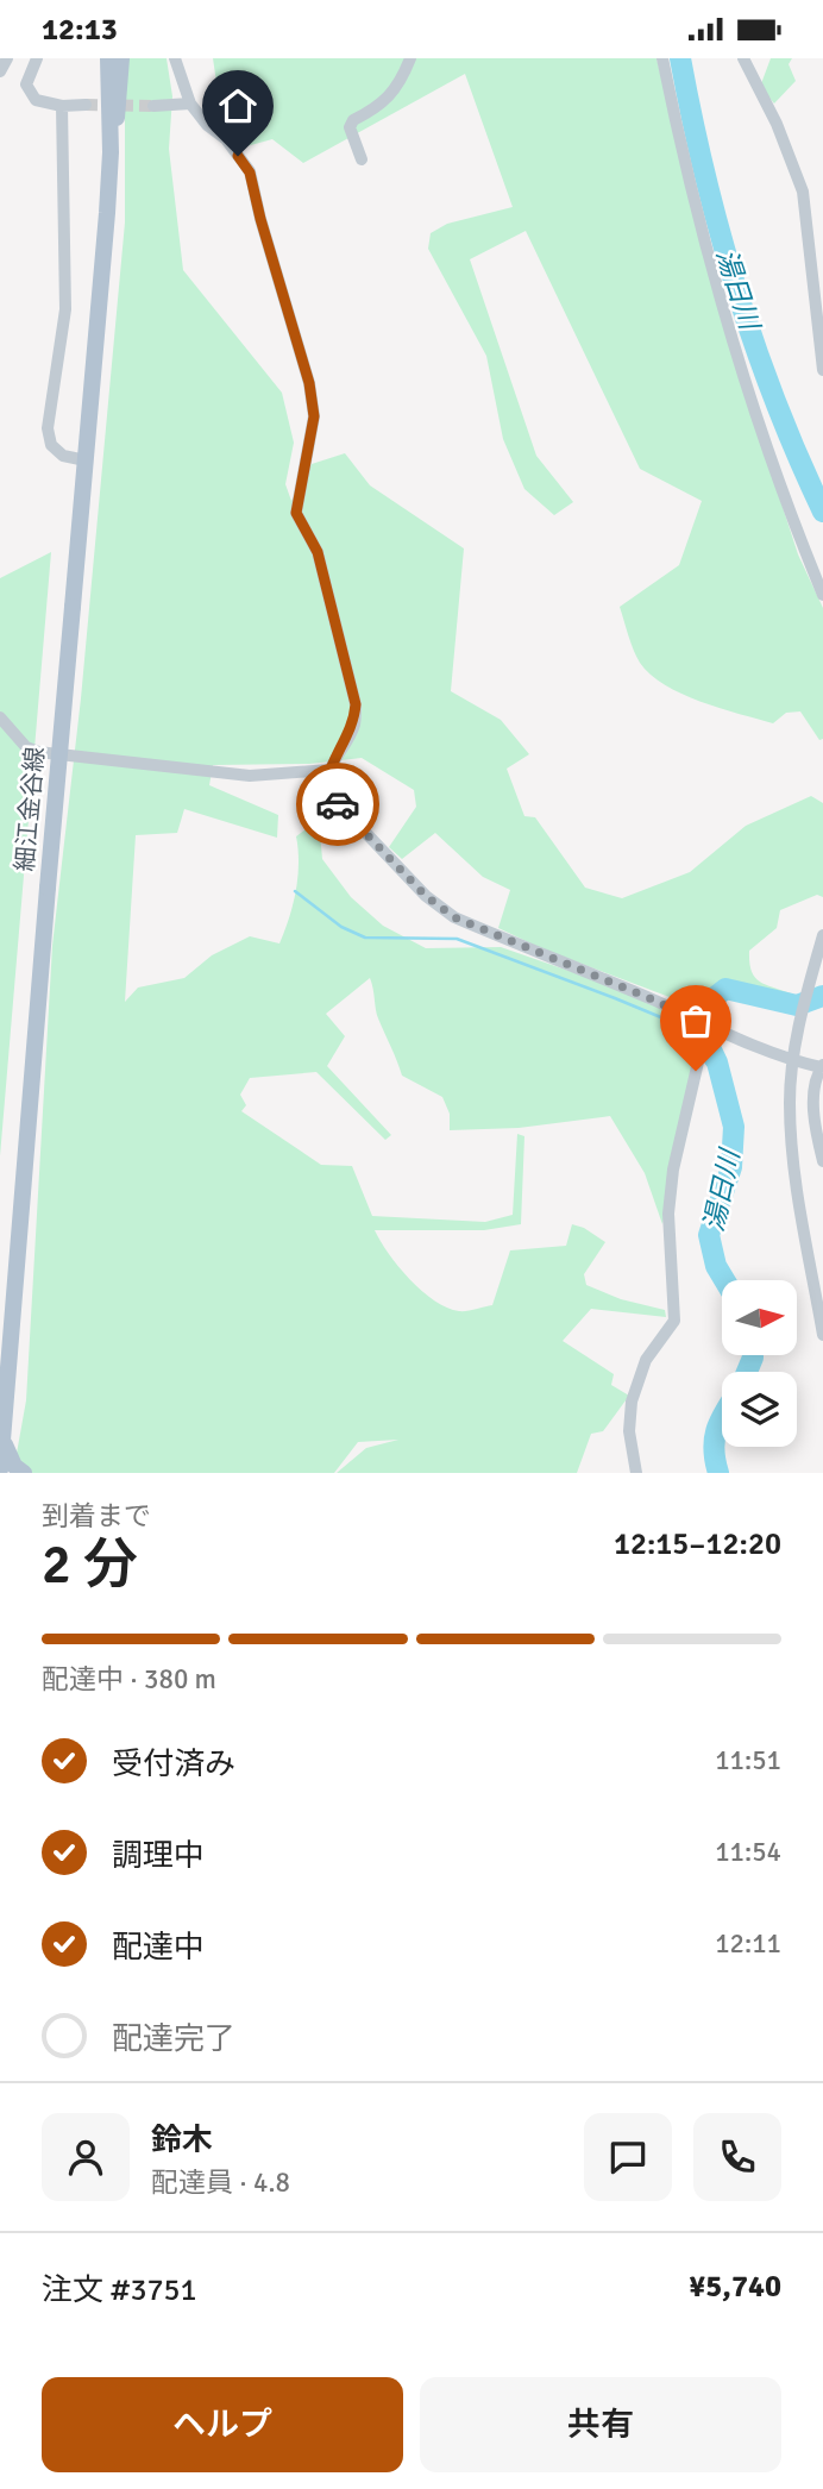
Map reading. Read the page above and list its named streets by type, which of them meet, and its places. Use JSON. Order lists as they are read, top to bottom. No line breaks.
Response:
{"streets":{"main road":["細江金谷線"]},"water":["湯日川"],"north":"right","page":{"status":"12:13","heading":["2 分","到着まで","12:15–12:20"],"panel":["鈴木","配達員 · 4.8","注文 #3751","¥5,740"],"bar":"配達中 · 380 m","list":[["受付済み","11:51"],["調理中","11:54"],["配達中","12:11"],"配達完了"],"buttons":["ヘルプ","共有"]}}
